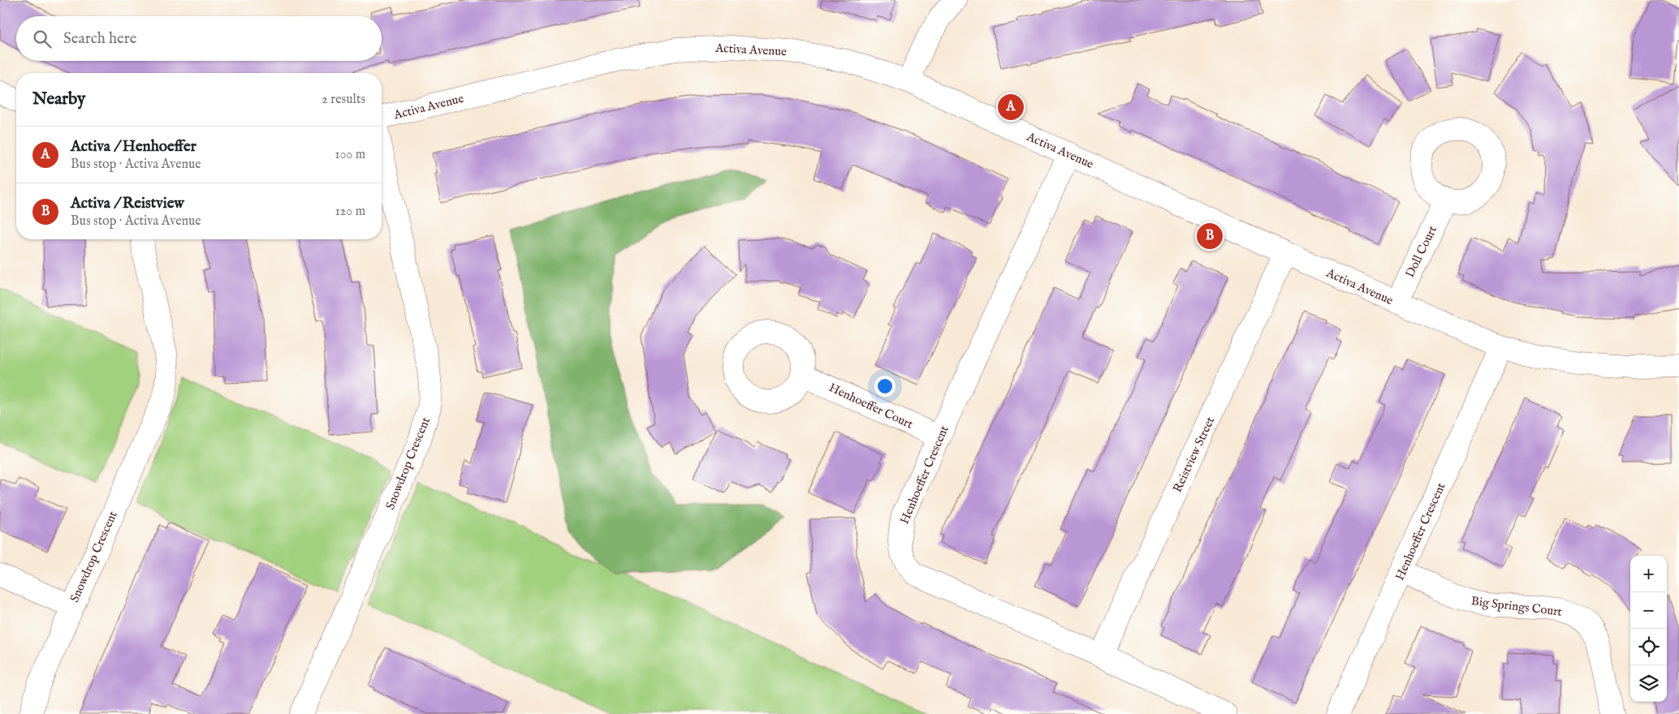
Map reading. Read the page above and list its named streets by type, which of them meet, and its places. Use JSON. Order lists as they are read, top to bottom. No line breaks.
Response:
{"streets":{"street":["Activa Avenue","Doll Court","Henhoeffer Court","Reistview Street","Snowdrop Crescent","Henhoeffer Crescent","Big Springs Court"]},"crossings":[["Activa Avenue","Doll Court"],["Activa Avenue","Reistview Street"],["Activa Avenue","Henhoeffer Crescent"],["Henhoeffer Court","Henhoeffer Crescent"],["Reistview Street","Henhoeffer Crescent"],["Henhoeffer Crescent","Big Springs Court"]],"page":{"search":"Search here","heading":["Nearby","2 results"],"pins":["A","B"],"list":[{"mark":"A","name":"Activa / Henhoeffer","note":"Bus stop · Activa Avenue","value":"100 m"},{"mark":"B","name":"Activa / Reistview","note":"Bus stop · Activa Avenue","value":"120 m"}],"map_buttons":["+","−"]}}
